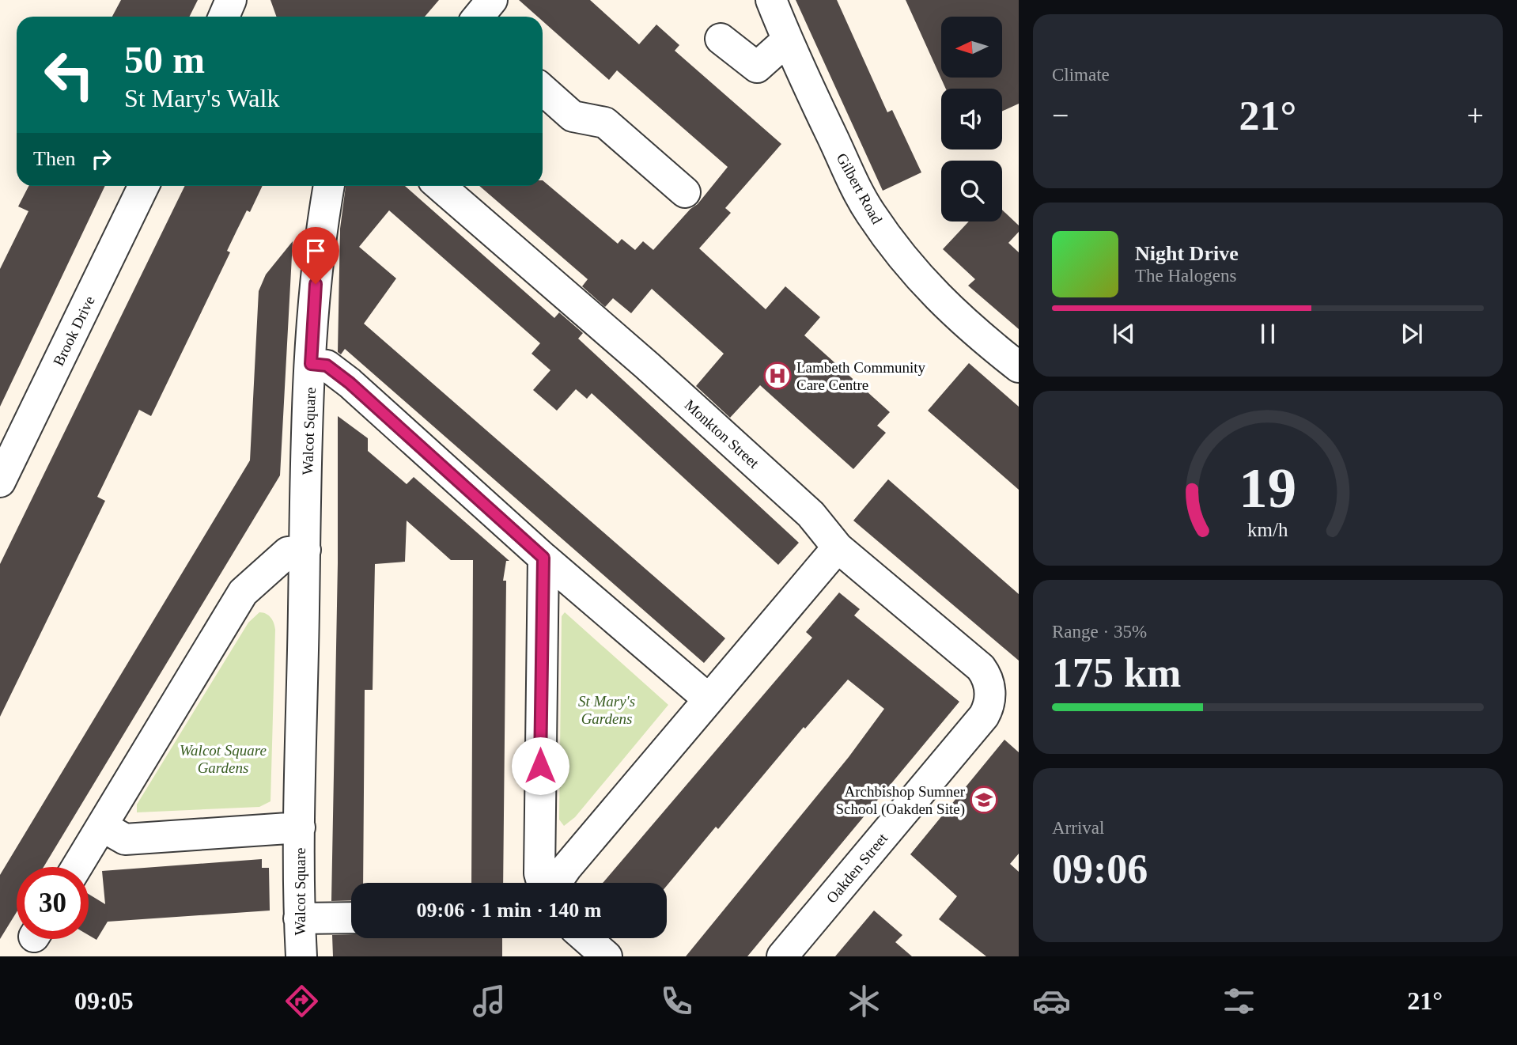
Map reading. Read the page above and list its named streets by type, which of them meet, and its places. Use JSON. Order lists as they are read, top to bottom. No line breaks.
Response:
{"streets":{"street":["Gilbert Road","Brook Drive","Walcot Square","Monkton Street","Oakden Street"]},"crossings":[["Monkton Street","Oakden Street"]],"parks":["St Mary's Gardens","Walcot Square Gardens"],"places":{"hospital":["Lambeth Community Care Centre"],"school or university":["Archbishop Sumner School (Oakden Site)"]},"north":"left","page":{"tile":["Climate",["Range · 35%","175 km"],["Arrival","09:06"]],"turn":["50 m","St Mary's Walk"],"heat":["−","21°","+"],"then":"Then","song":["Night Drive","The Halogens"],"limit":"30","trip":"09:06 · 1 min · 140 m","tabs":["09:05","21°"],"gauge":["19","km/h"]}}
